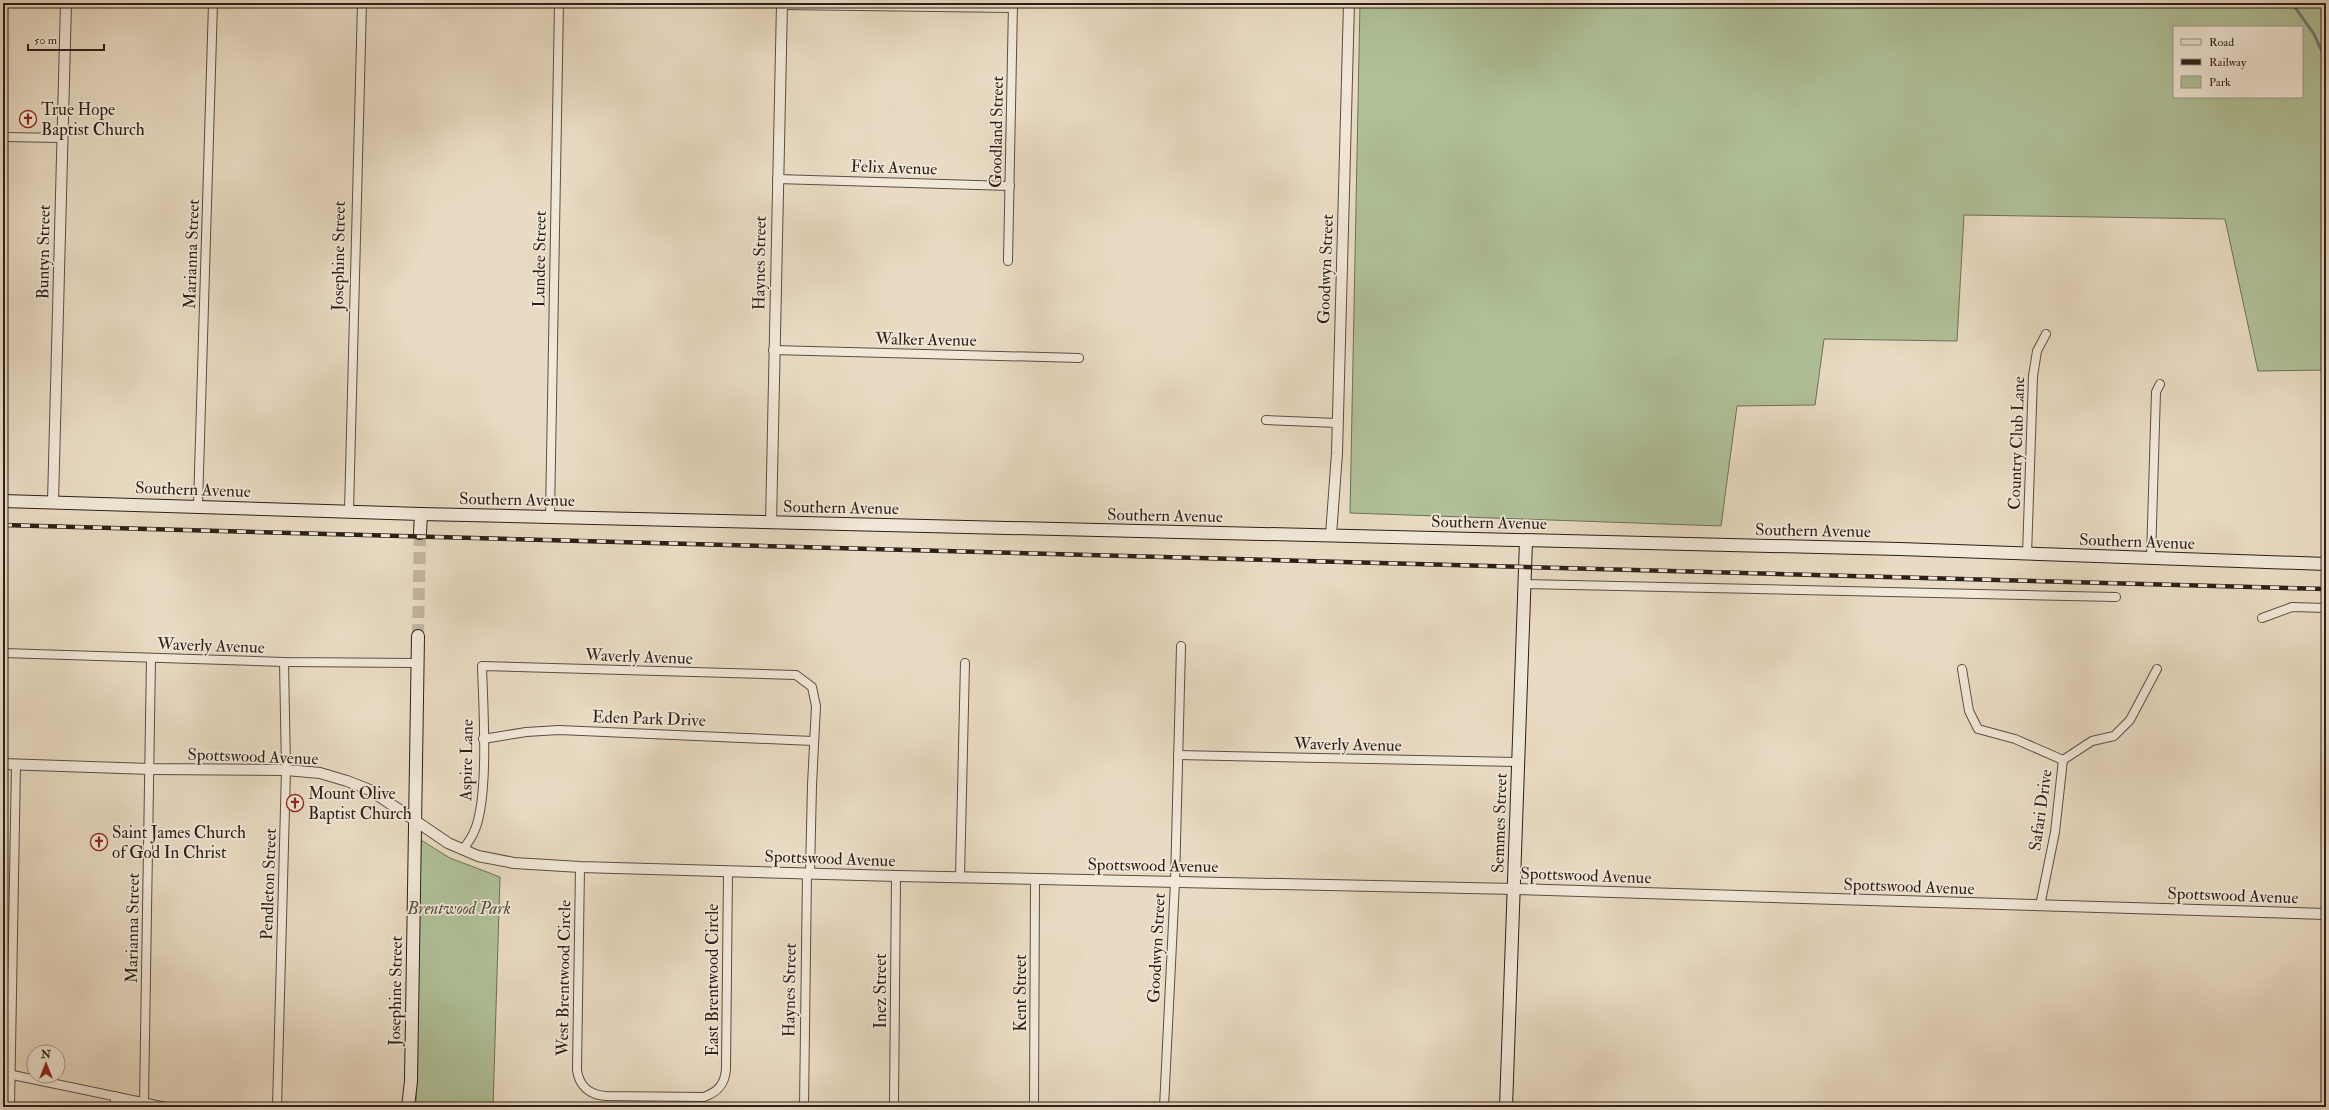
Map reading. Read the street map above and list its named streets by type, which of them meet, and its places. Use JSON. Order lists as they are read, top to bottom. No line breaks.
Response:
{"streets":{"main road":["Josephine Street","Southern Avenue","Semmes Street"],"street":["Goodland Street","Felix Avenue","Buntyn Street","Marianna Street","Lundee Street","Haynes Street","Goodwyn Street","Walker Avenue","Country Club Lane","Waverly Avenue","Eden Park Drive","Spottswood Avenue","Aspire Lane","Safari Drive","Pendleton Street","West Brentwood Circle","East Brentwood Circle","Inez Street","Kent Street"]},"crossings":[["Goodland Street","Felix Avenue"],["Felix Avenue","Haynes Street"],["Buntyn Street","Southern Avenue"],["Marianna Street","Southern Avenue"],["Marianna Street","Waverly Avenue"],["Marianna Street","Spottswood Avenue"],["Josephine Street","Southern Avenue"],["Josephine Street","Waverly Avenue"],["Josephine Street","Spottswood Avenue"],["Lundee Street","Southern Avenue"],["Haynes Street","Walker Avenue"],["Haynes Street","Southern Avenue"],["Haynes Street","Waverly Avenue"],["Haynes Street","Eden Park Drive"],["Haynes Street","Spottswood Avenue"],["Goodwyn Street","Southern Avenue"],["Goodwyn Street","Waverly Avenue"],["Goodwyn Street","Spottswood Avenue"],["Country Club Lane","Southern Avenue"],["Southern Avenue","Semmes Street"],["Waverly Avenue","Aspire Lane"],["Waverly Avenue","Semmes Street"],["Waverly Avenue","Pendleton Street"],["Eden Park Drive","Aspire Lane"],["Spottswood Avenue","Aspire Lane"],["Spottswood Avenue","Safari Drive"],["Spottswood Avenue","Semmes Street"],["Spottswood Avenue","Pendleton Street"],["Spottswood Avenue","West Brentwood Circle"],["Spottswood Avenue","East Brentwood Circle"],["Spottswood Avenue","Inez Street"],["Spottswood Avenue","Kent Street"],["West Brentwood Circle","East Brentwood Circle"]],"parks":["Brentwood Park"],"places":{"church":["True Hope Baptist Church","Mount Olive Baptist Church","Saint James Church of God In Christ"]},"legend":["Road","Railway","Park"],"scale_bar":"50 m","north":"top"}
